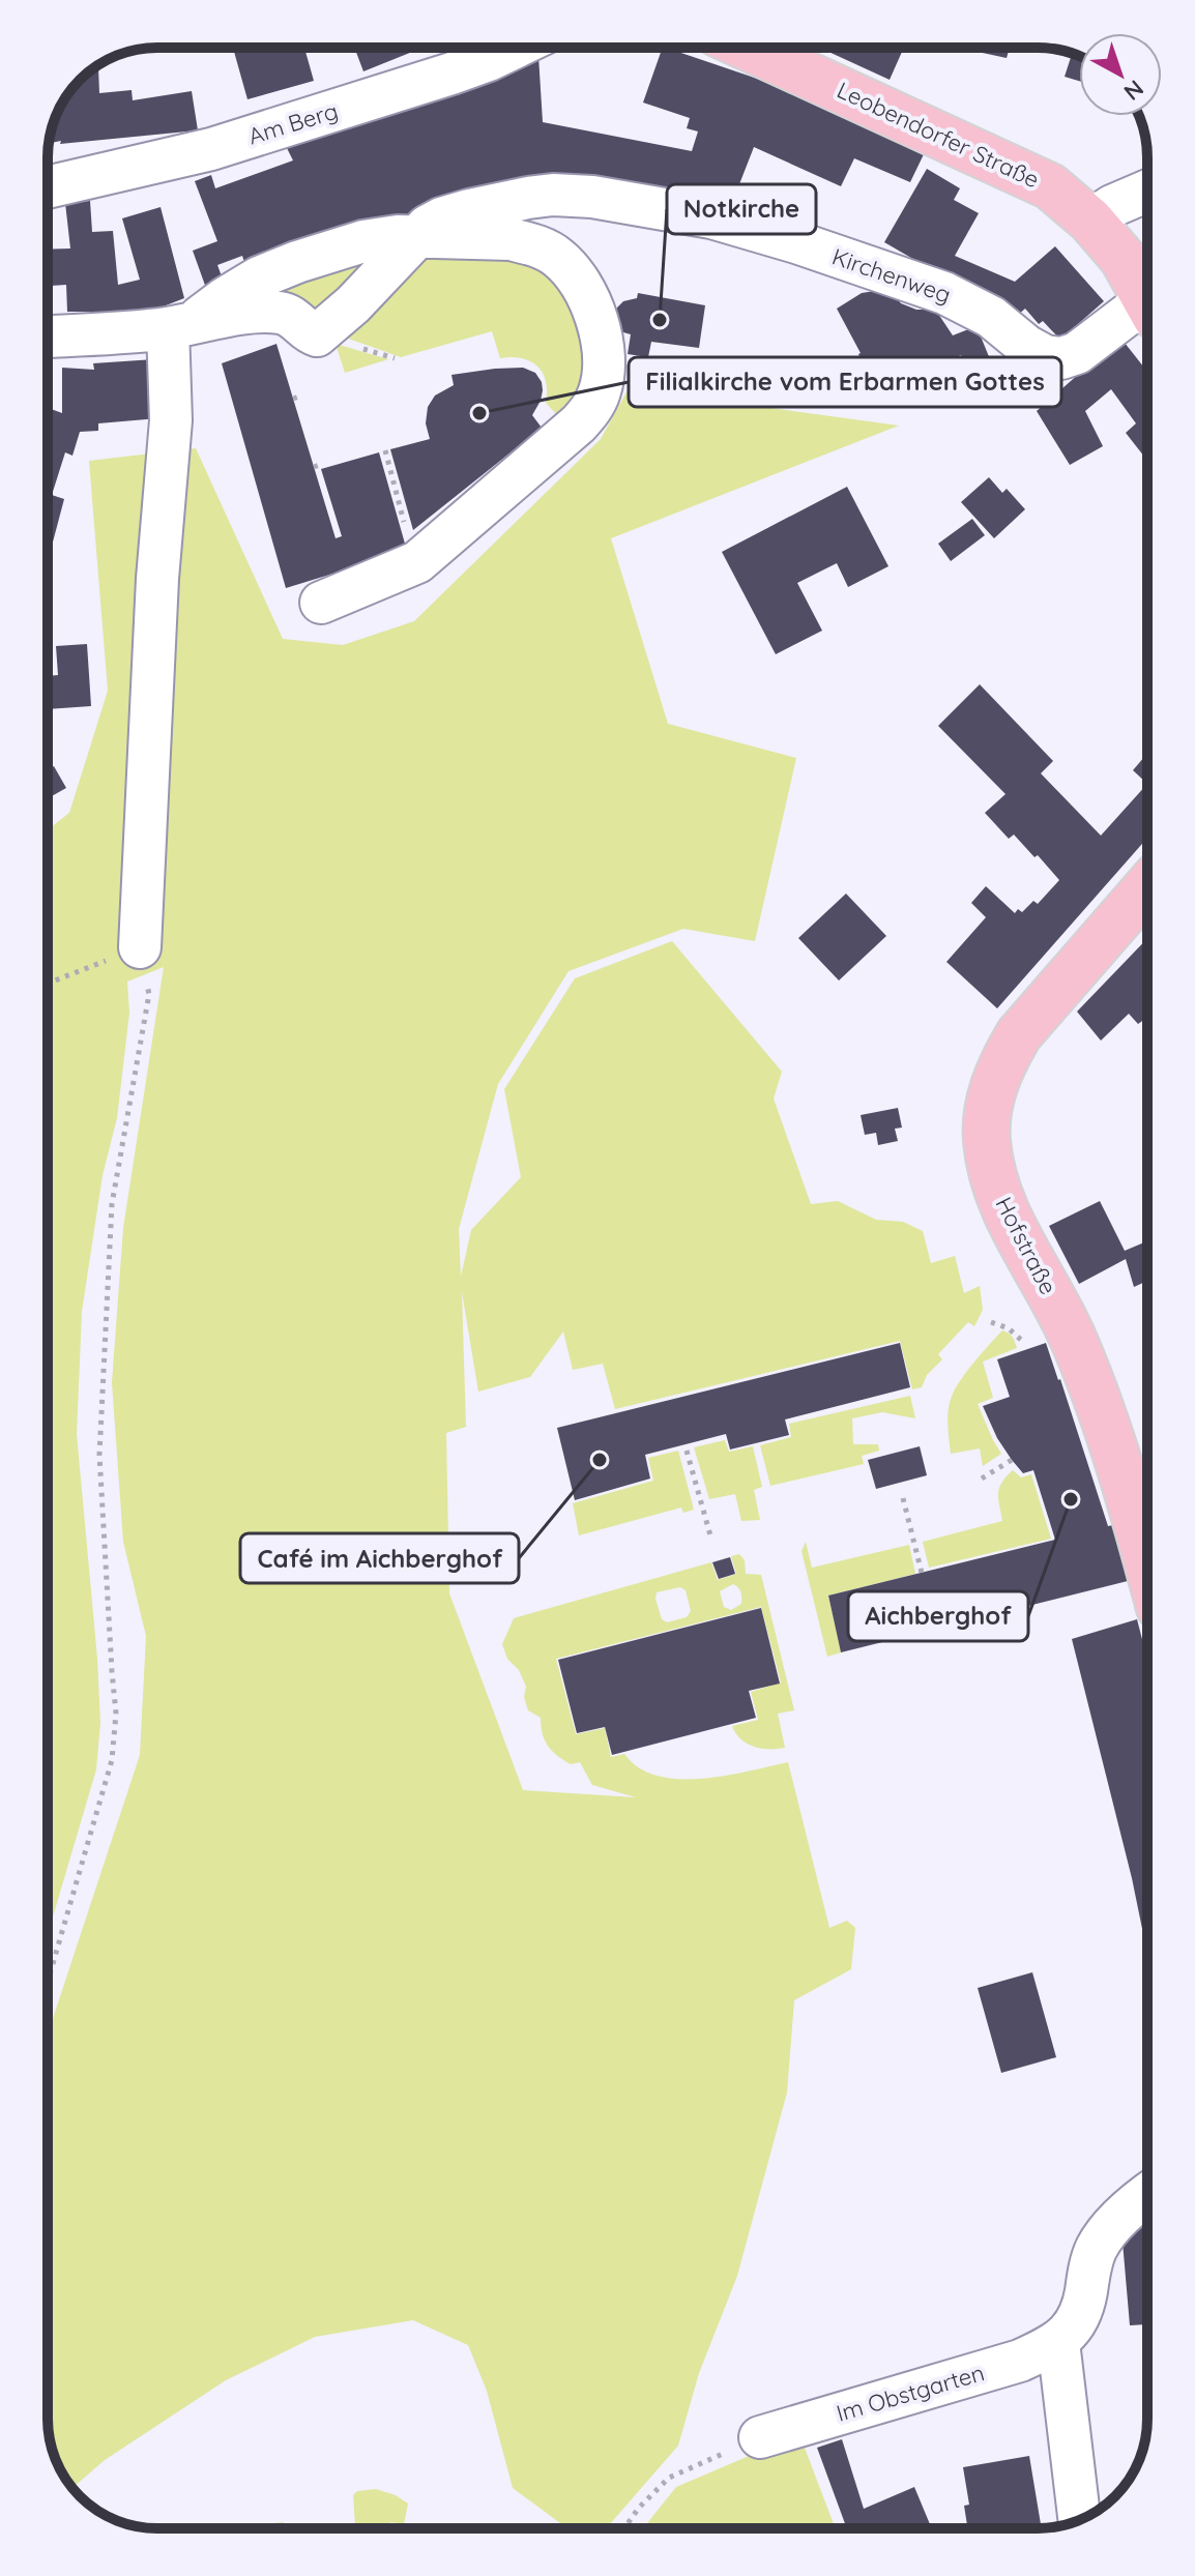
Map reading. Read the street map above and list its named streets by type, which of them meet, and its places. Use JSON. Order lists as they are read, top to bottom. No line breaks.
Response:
{"streets":{"main road":["Leobendorfer Straße","Hofstraße"],"street":["Am Berg","Kirchenweg","Im Obstgarten"]},"places":["Notkirche","Filialkirche vom Erbarmen Gottes","Café im Aichberghof","Aichberghof"],"north":"bottom right"}
